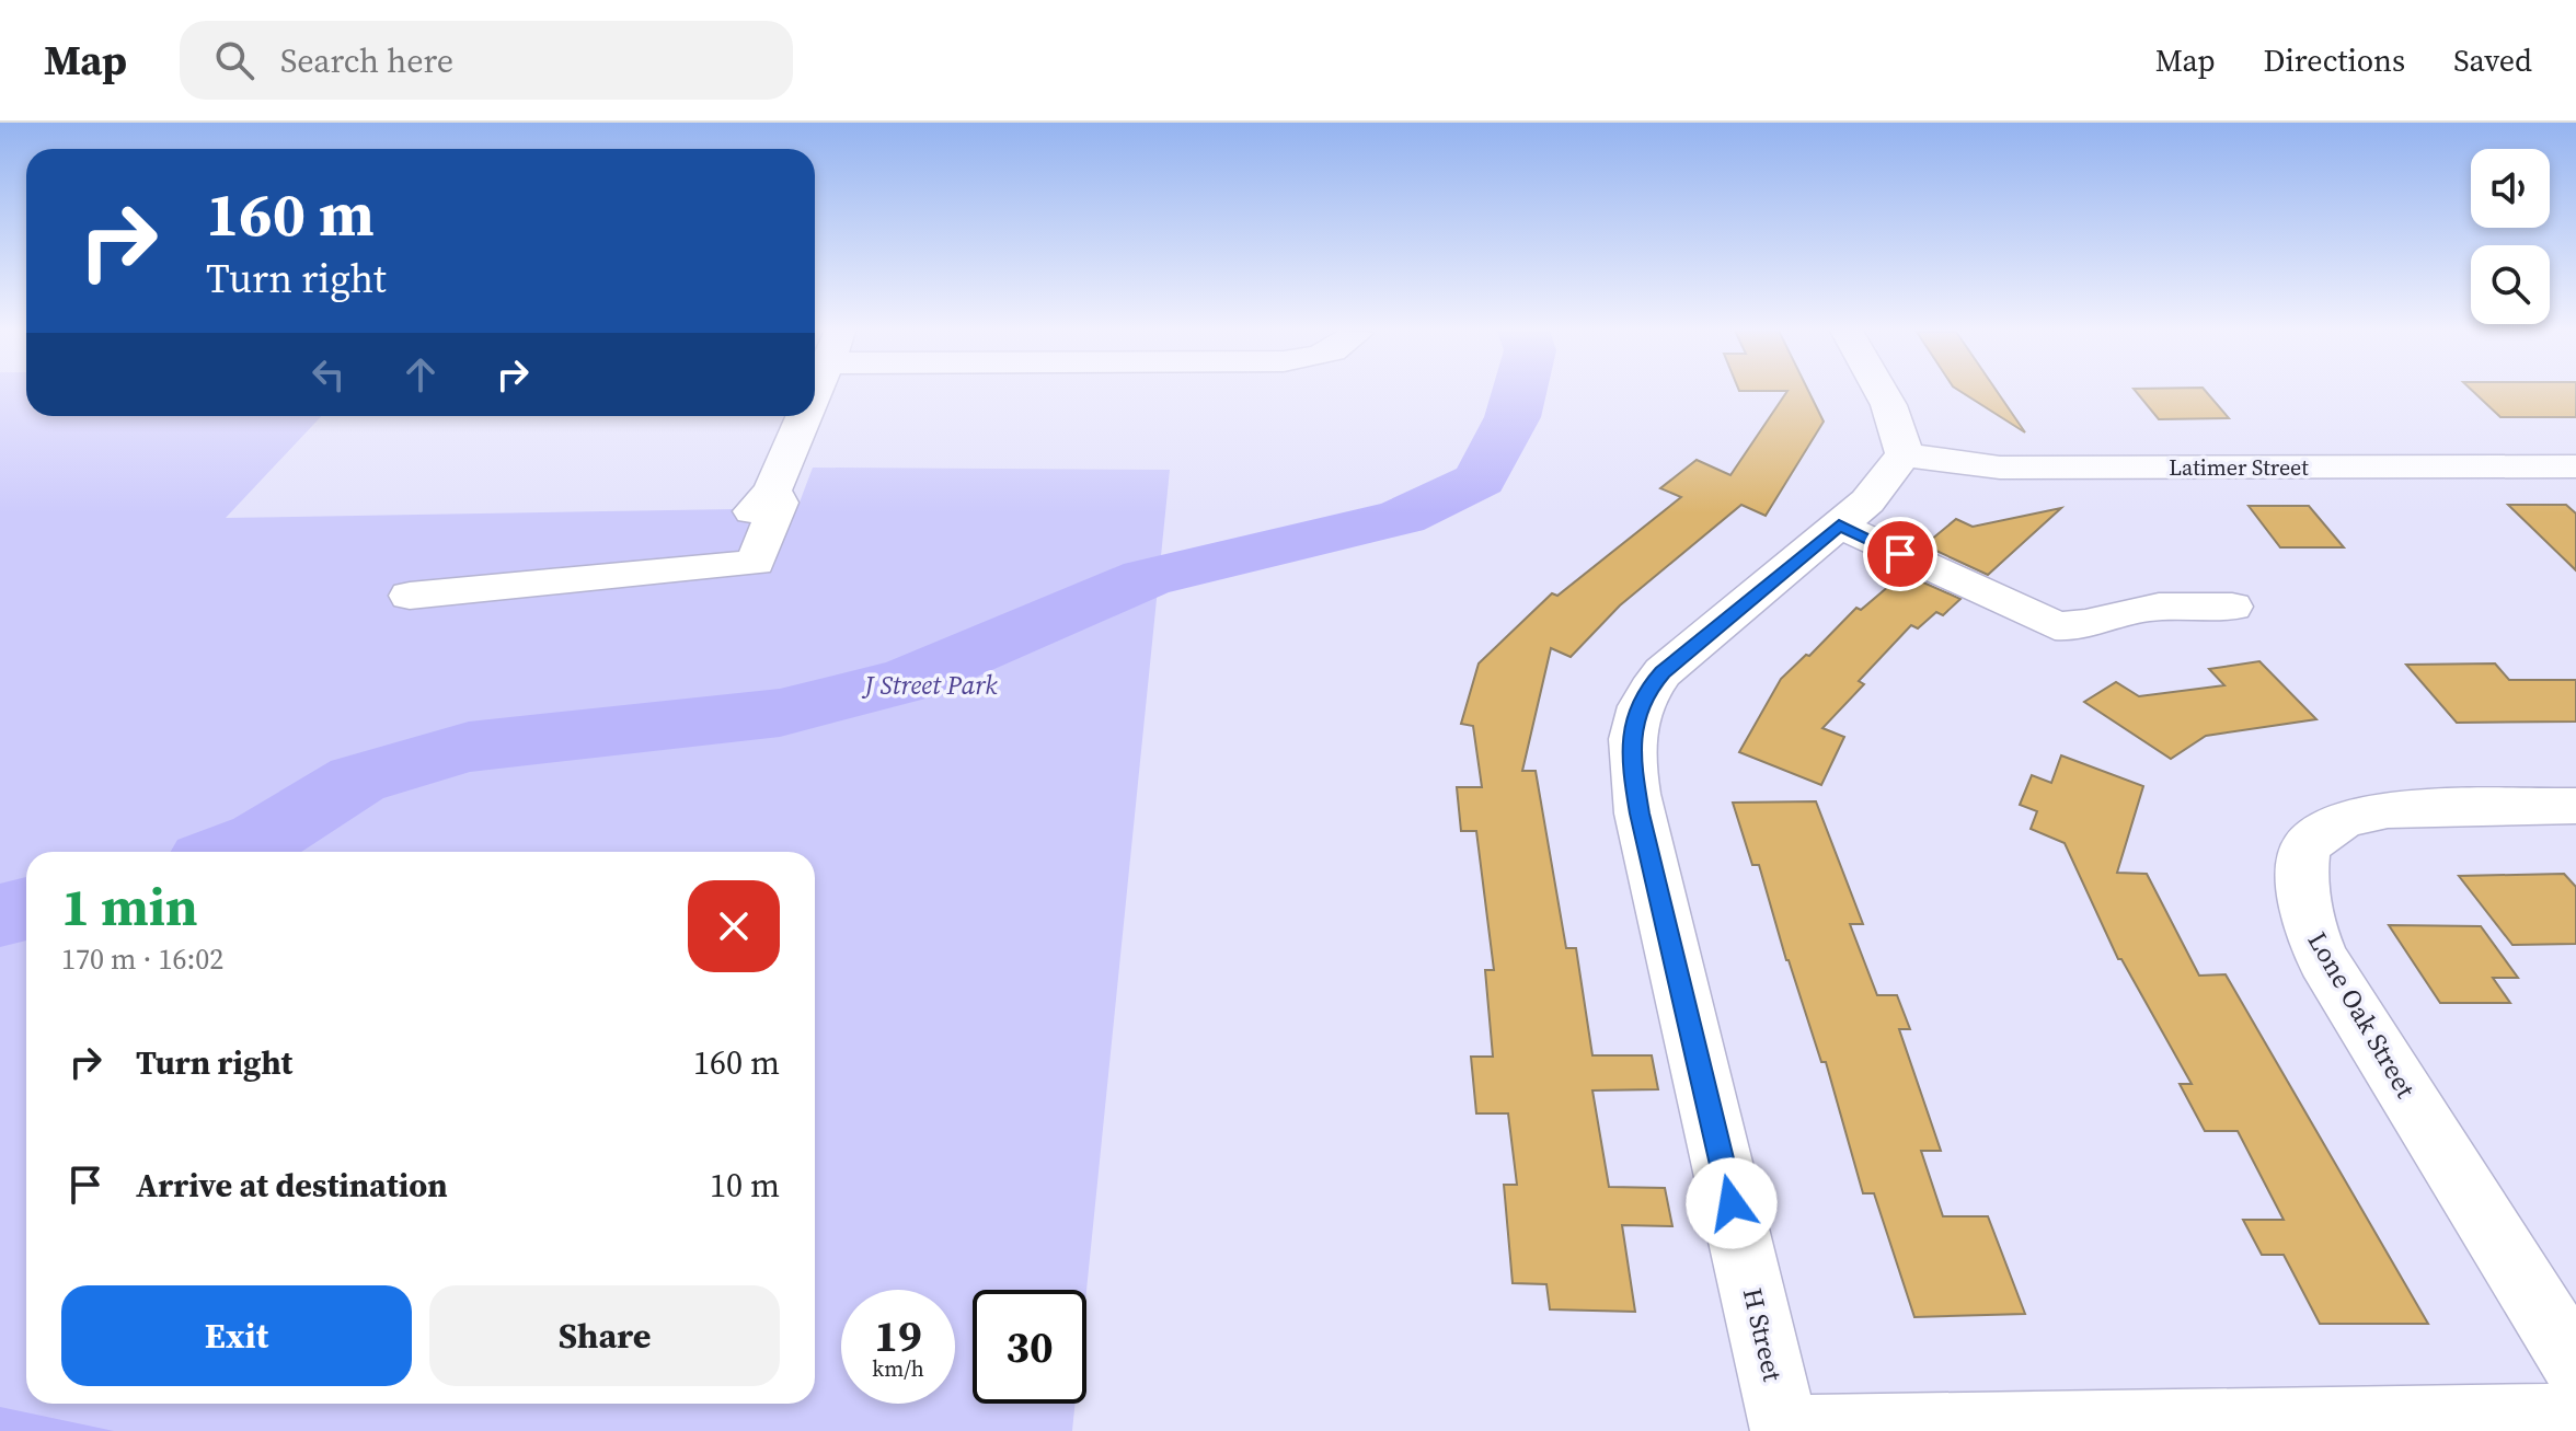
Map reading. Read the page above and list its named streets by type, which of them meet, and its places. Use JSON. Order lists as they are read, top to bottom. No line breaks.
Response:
{"streets":{"street":["Latimer Street","Lone Oak Street","H Street"]},"crossings":[["Latimer Street","H Street"]],"parks":["J Street Park"],"page":{"header":"Map","search":"Search here","nav":["Map","Directions","Saved"],"turn":["160 m","Turn right"],"heading":["1 min","170 m · 16:02"],"list":[{"name":"Turn right","value":"160 m"},{"name":"Arrive at destination","value":"10 m"}],"buttons":["Exit","Share"],"speed":"19 km/h","limit":"30"}}
